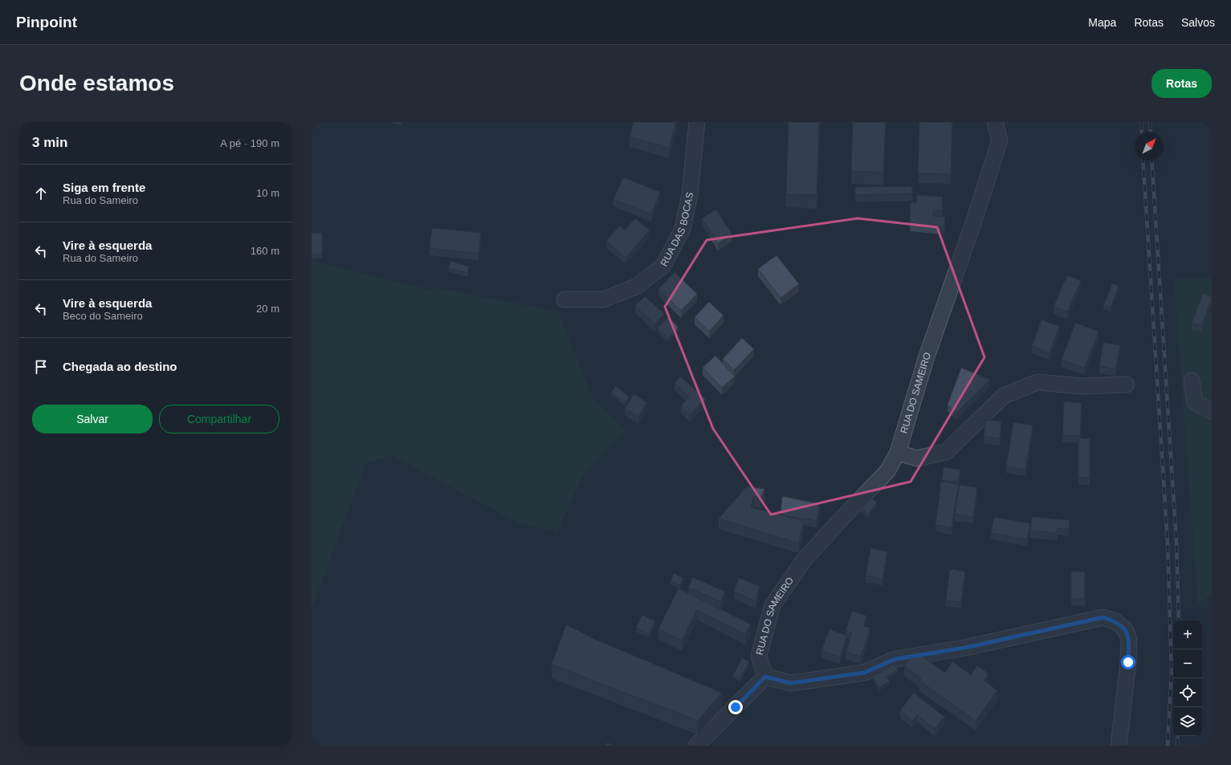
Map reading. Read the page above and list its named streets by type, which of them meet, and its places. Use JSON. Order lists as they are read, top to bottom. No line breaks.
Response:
{"streets":{"street":["RUA DAS BOCAS","RUA DO SAMEIRO"]},"north":"top right","page":{"header":"Pinpoint","nav":["Mapa","Rotas","Salvos"],"buttons":["Rotas",["Salvar","Compartilhar"]],"title":"Onde estamos","heading":["3 min","A pé · 190 m"],"list":[["Siga em frente","Rua do Sameiro","10 m"],["Vire à esquerda","Rua do Sameiro","160 m"],["Vire à esquerda","Beco do Sameiro","20 m"],"Chegada ao destino"],"map_buttons":["+","−"]}}
